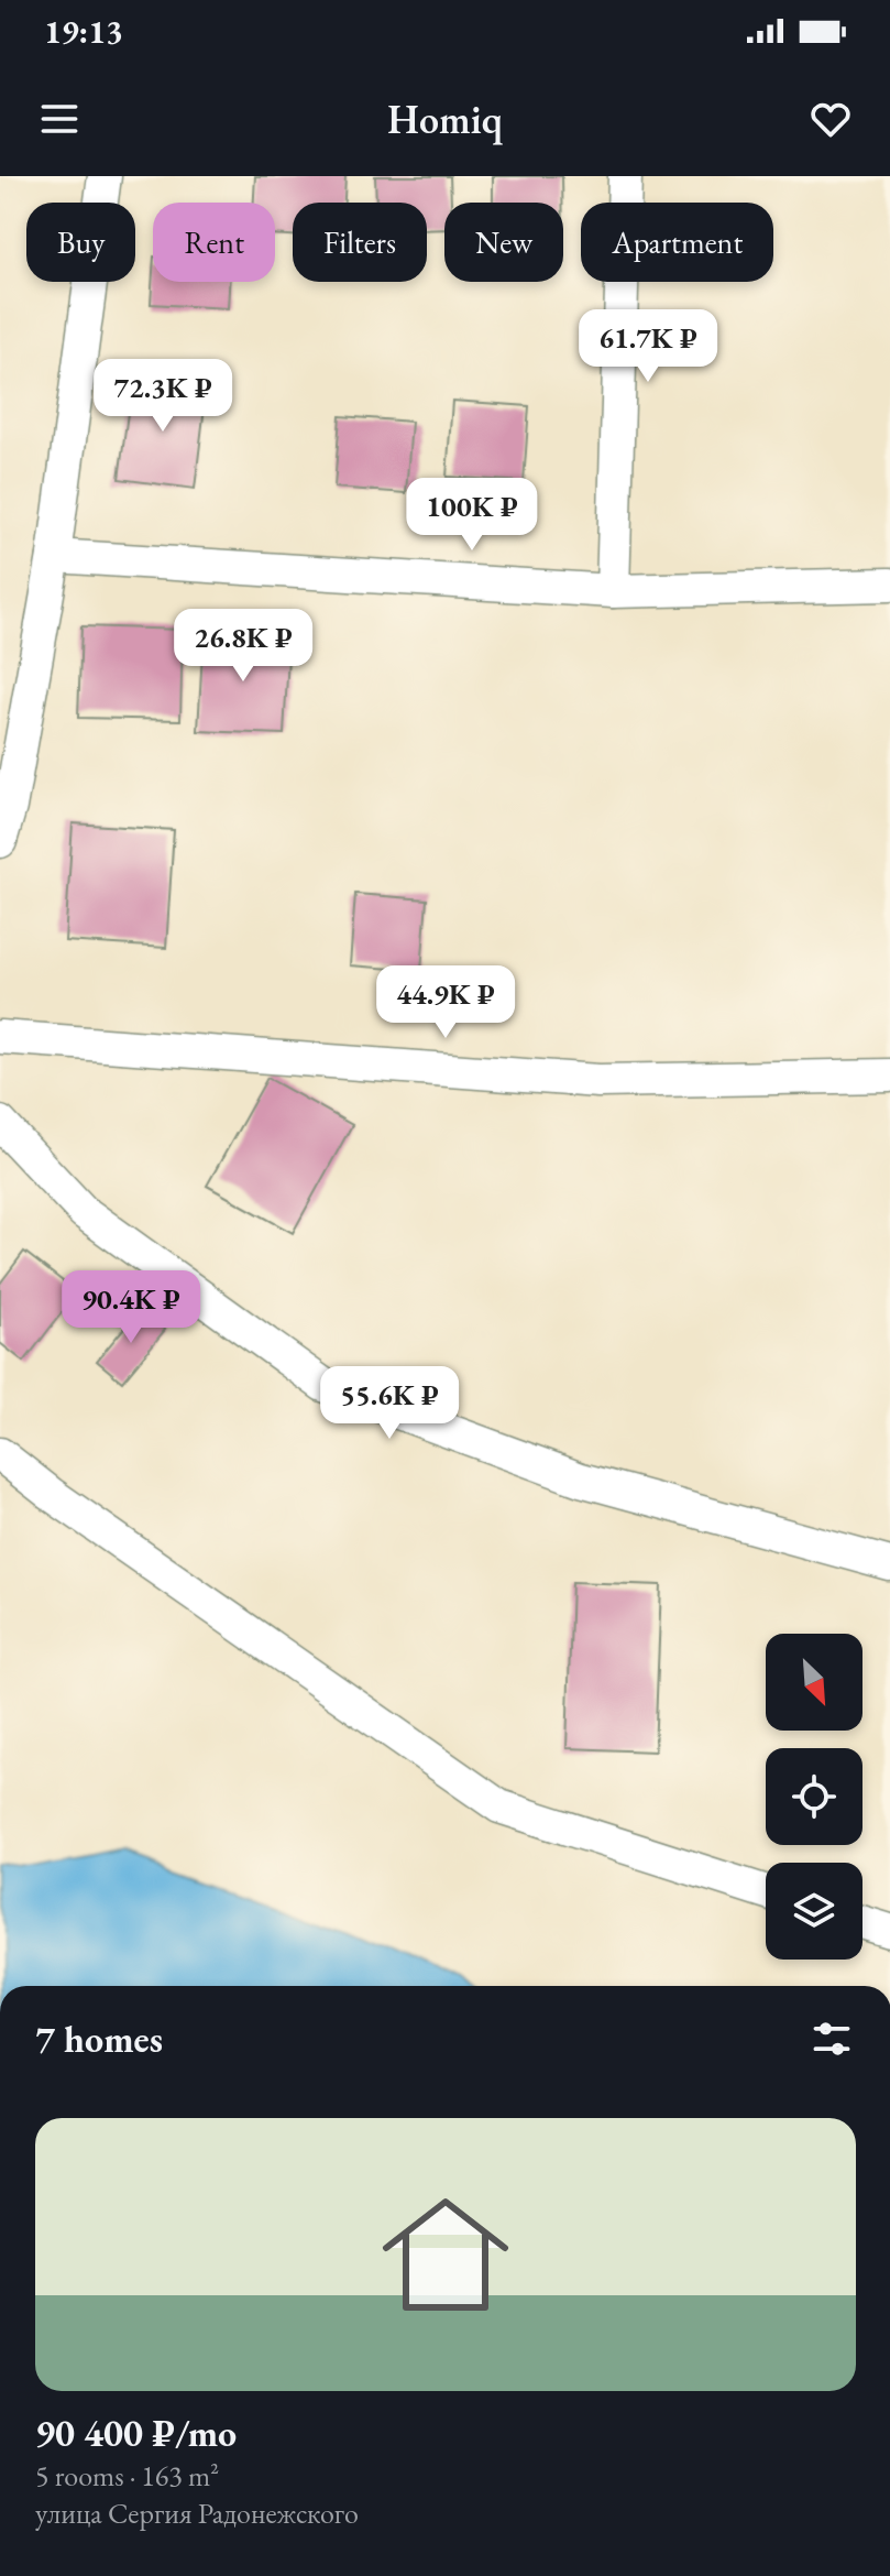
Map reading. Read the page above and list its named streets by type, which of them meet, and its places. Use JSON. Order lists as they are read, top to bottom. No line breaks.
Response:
{"north":"bottom right","page":{"status":"19:13","header":"Homiq","chip":["Buy","Rent","Filters","New","Apartment"],"price":["61.7K ₽","72.3K ₽","100K ₽","26.8K ₽","44.9K ₽","90.4K ₽","55.6K ₽"],"heading":"7 homes","list":[{"name":"90 400 ₽/mo","note":"5 rooms · 163 m² · улица Сергия Радонежского"}]}}
